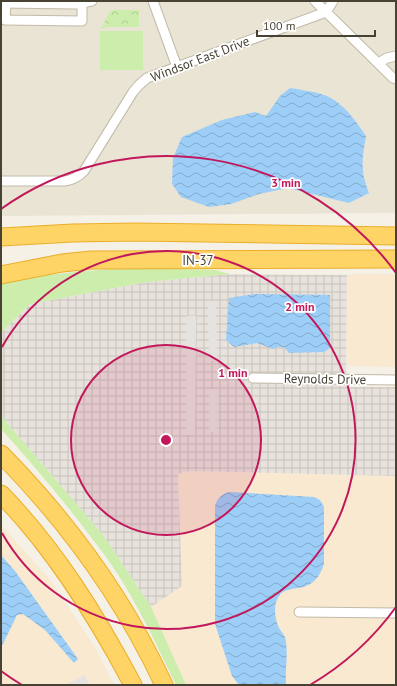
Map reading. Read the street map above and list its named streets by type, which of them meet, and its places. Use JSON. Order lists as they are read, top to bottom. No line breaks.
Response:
{"streets":{"highway":["IN-37"],"street":["Windsor East Drive","Reynolds Drive"]},"scale_bar":"100 m","rings":["3 min","2 min","1 min"]}
